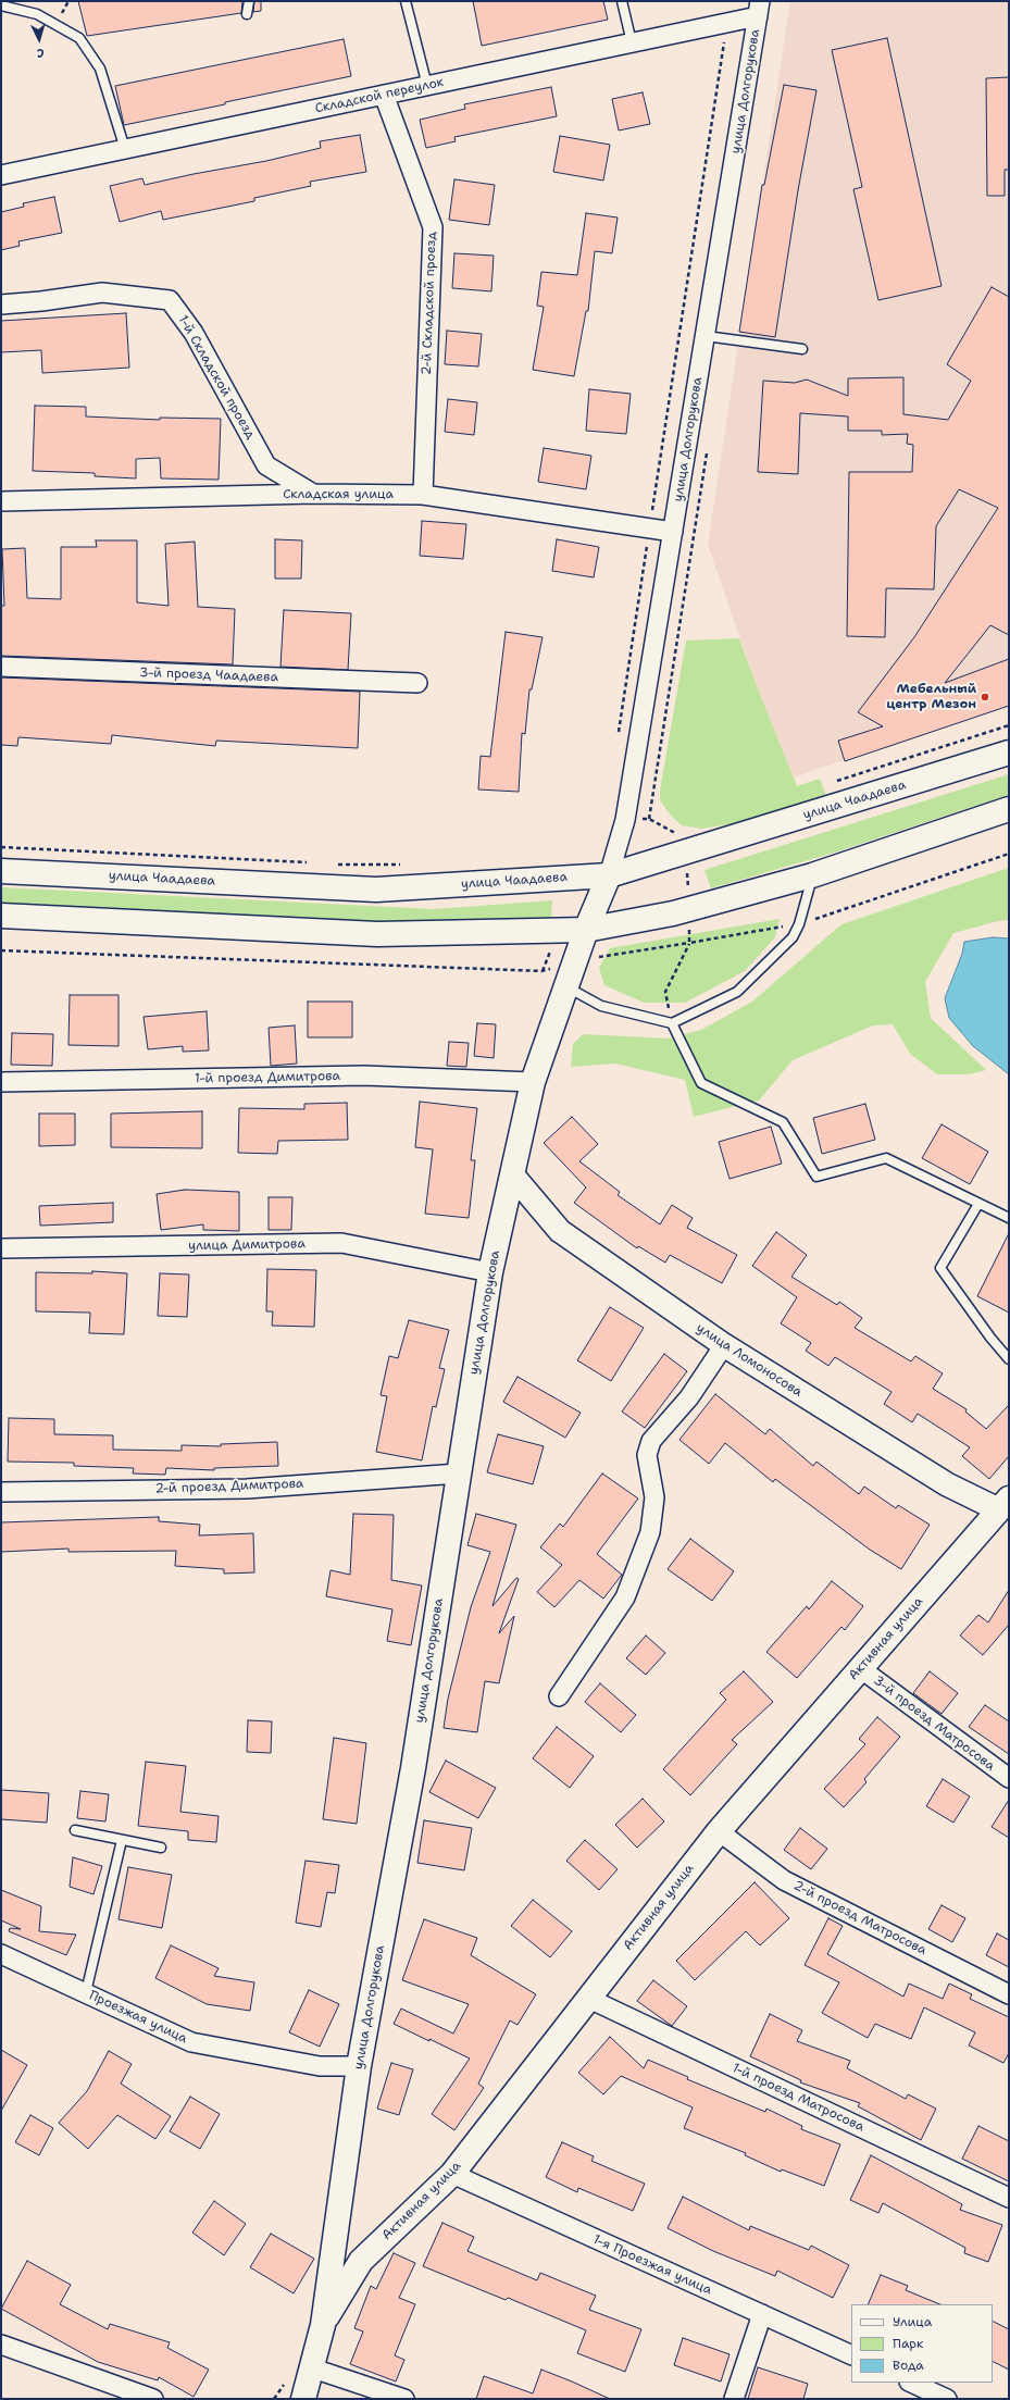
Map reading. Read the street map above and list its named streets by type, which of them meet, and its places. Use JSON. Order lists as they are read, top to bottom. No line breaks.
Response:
{"streets":{"main road":["улица Долгорукова","улица Чаадаева","Активная улица"],"street":["Складской переулок","2-й Складской проезд","1-й Складской проезд","Складская улица","3-й проезд Чаадаева","1-й проезд Димитрова","улица Димитрова","улица Ломоносова","2-й проезд Димитрова","3-й проезд Матросова","2-й проезд Матросова","Проезжая улица","1-й проезд Матросова","1-я Проезжая улица"]},"crossings":[["улица Долгорукова","Складской переулок"],["улица Долгорукова","Складская улица"],["улица Долгорукова","улица Чаадаева"],["улица Долгорукова","1-й проезд Димитрова"],["улица Долгорукова","улица Димитрова"],["улица Долгорукова","улица Ломоносова"],["улица Долгорукова","2-й проезд Димитрова"],["улица Долгорукова","Активная улица"],["улица Долгорукова","Проезжая улица"],["Складской переулок","2-й Складской проезд"],["2-й Складской проезд","Складская улица"],["1-й Складской проезд","Складская улица"],["улица Ломоносова","Активная улица"],["Активная улица","3-й проезд Матросова"],["Активная улица","2-й проезд Матросова"],["Активная улица","1-й проезд Матросова"],["Активная улица","1-я Проезжая улица"]],"places":["Мебельный центр Мезон"],"legend":["Улица","Парк","Вода"],"north":"bottom"}
